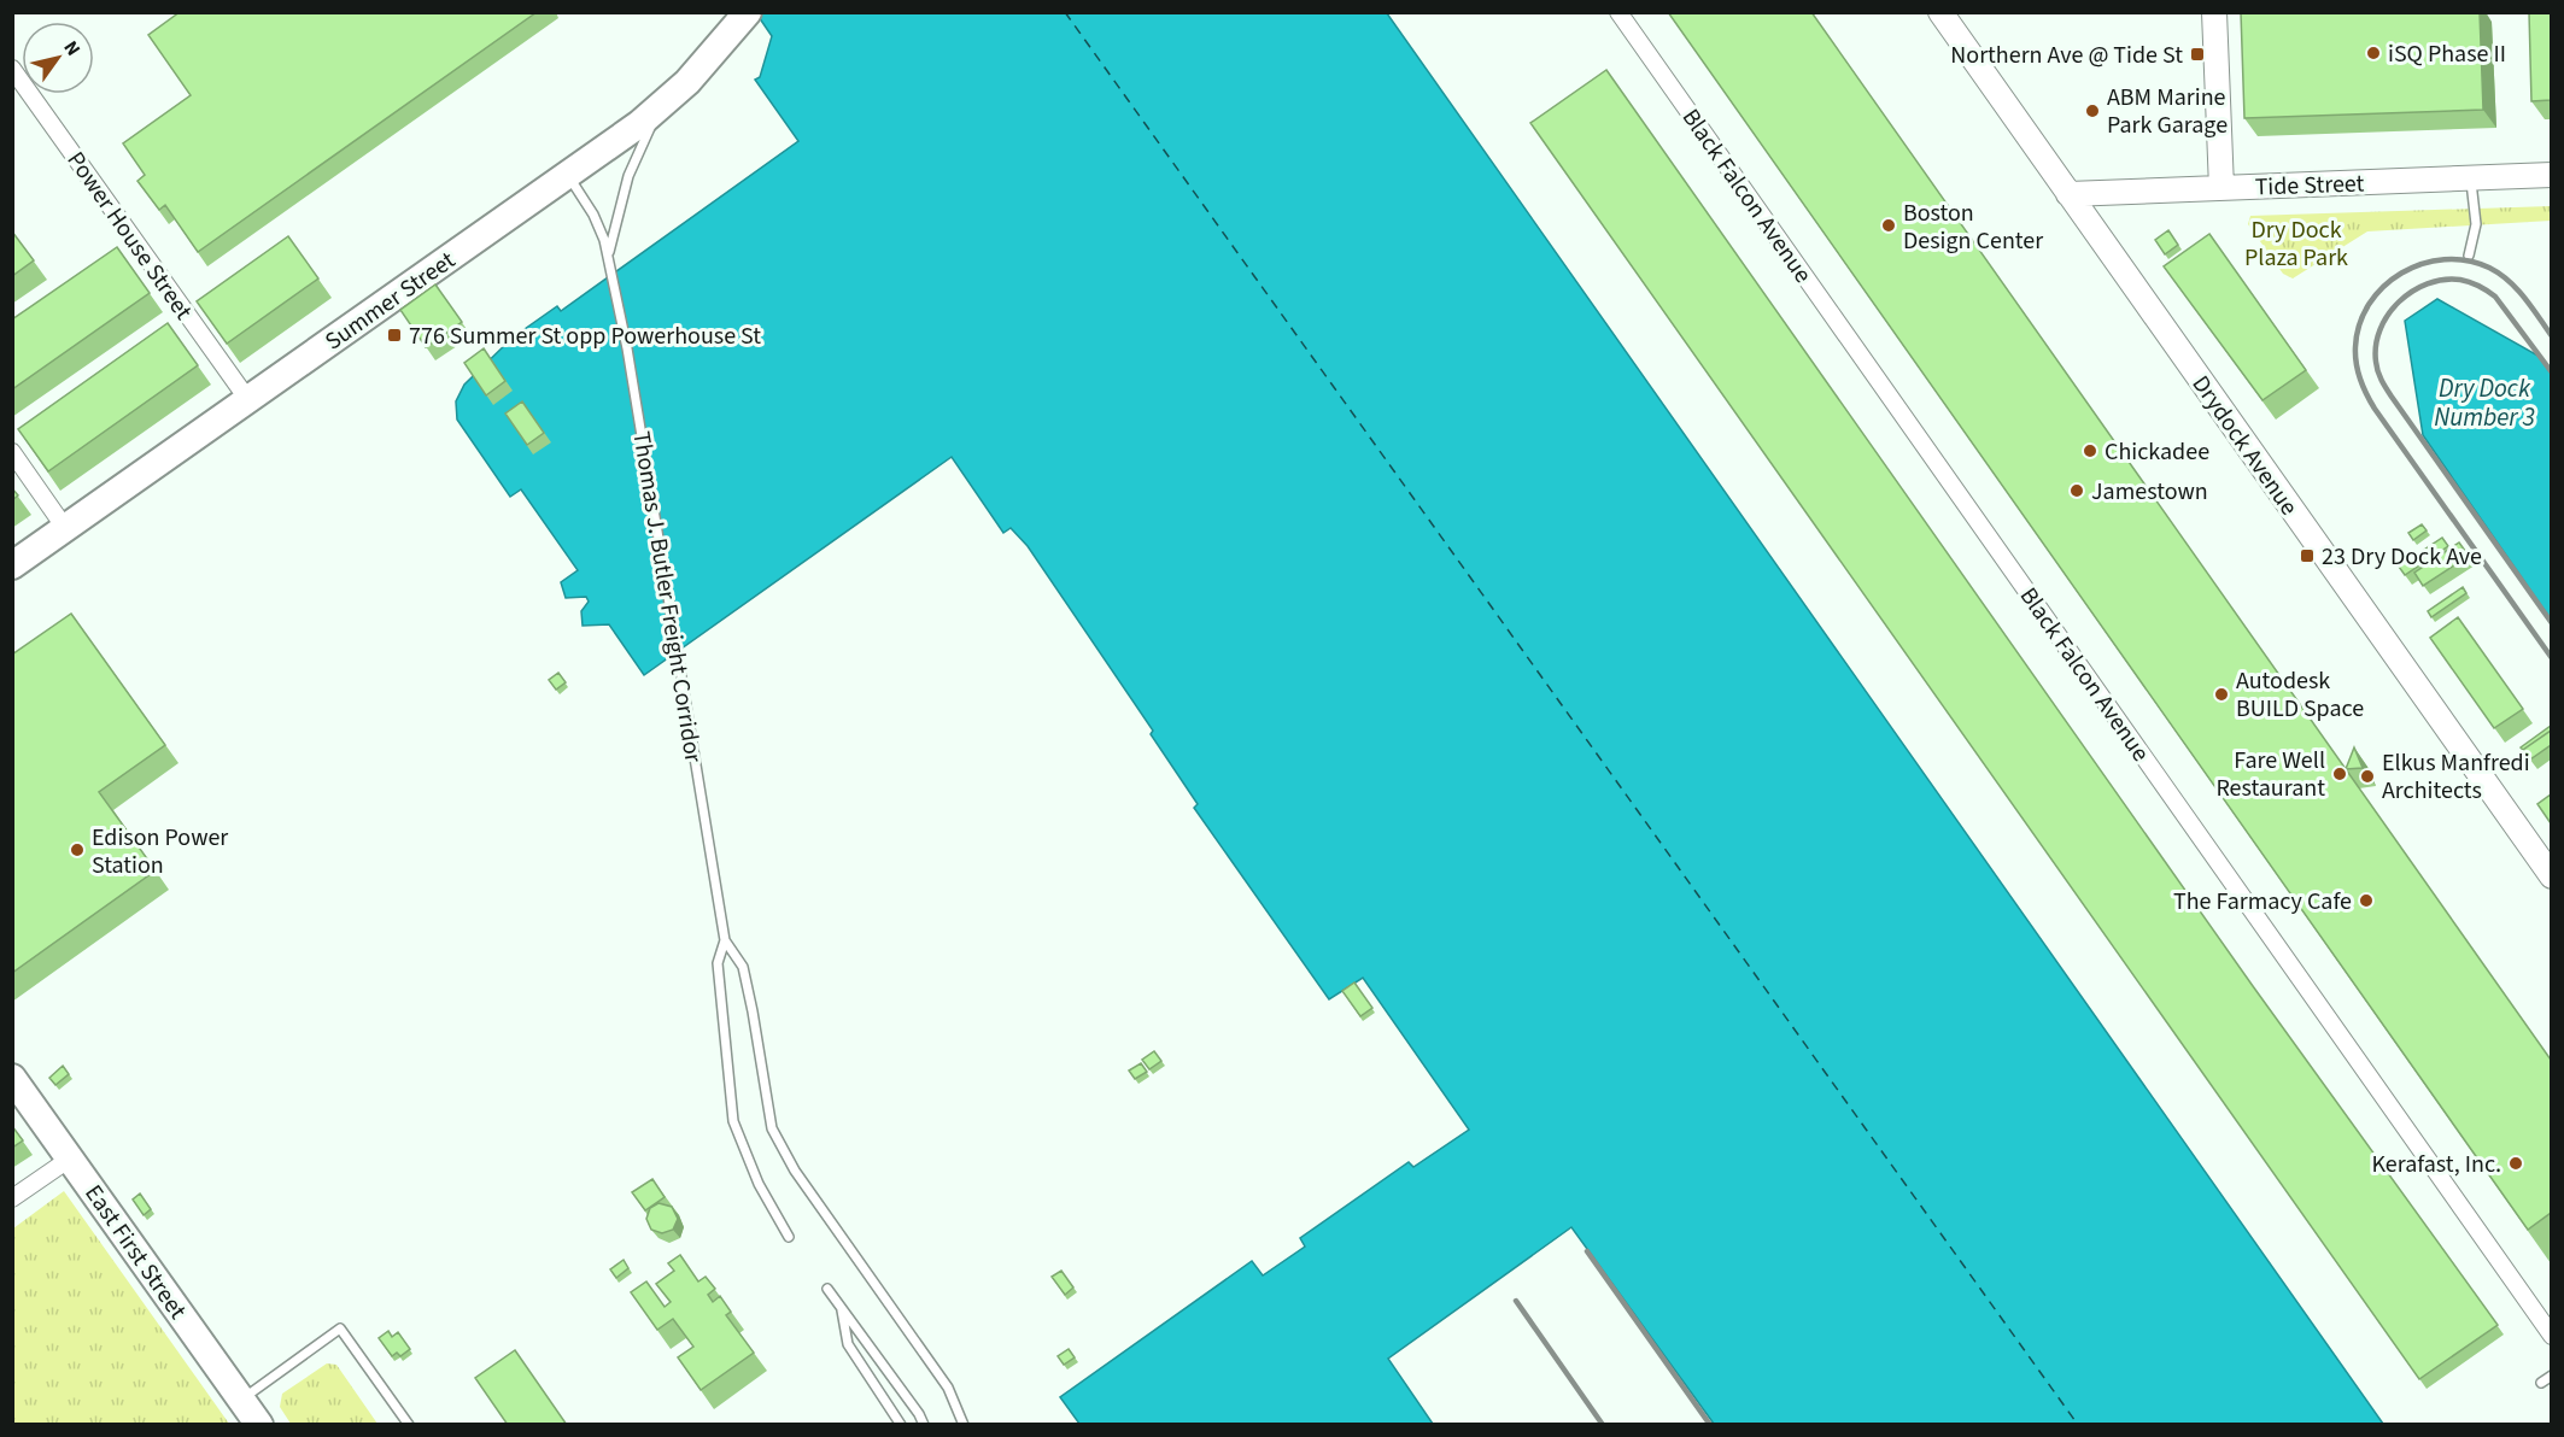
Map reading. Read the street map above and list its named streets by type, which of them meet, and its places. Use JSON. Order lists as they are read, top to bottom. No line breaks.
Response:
{"streets":{"main road":["Summer Street","East First Street"],"street":["Tide Street","Black Falcon Avenue","Power House Street","Drydock Avenue"],"lane":["Thomas J. Butler Freight Corridor"]},"crossings":[["Tide Street","Drydock Avenue"],["Power House Street","Summer Street"],["Summer Street","Thomas J. Butler Freight Corridor"]],"water":["Dry Dock Number 3"],"parks":["Dry Dock Plaza Park"],"places":{"other":["iSQ Phase II","ABM Marine Park Garage","Boston Design Center","Chickadee","Jamestown","Autodesk BUILD Space","Fare Well Restaurant","Elkus Manfredi Architects","Edison Power Station","The Farmacy Cafe","Kerafast, Inc."],"transit":["Northern Ave @ Tide St","776 Summer St opp Powerhouse St","23 Dry Dock Ave"]},"north":"top right"}
